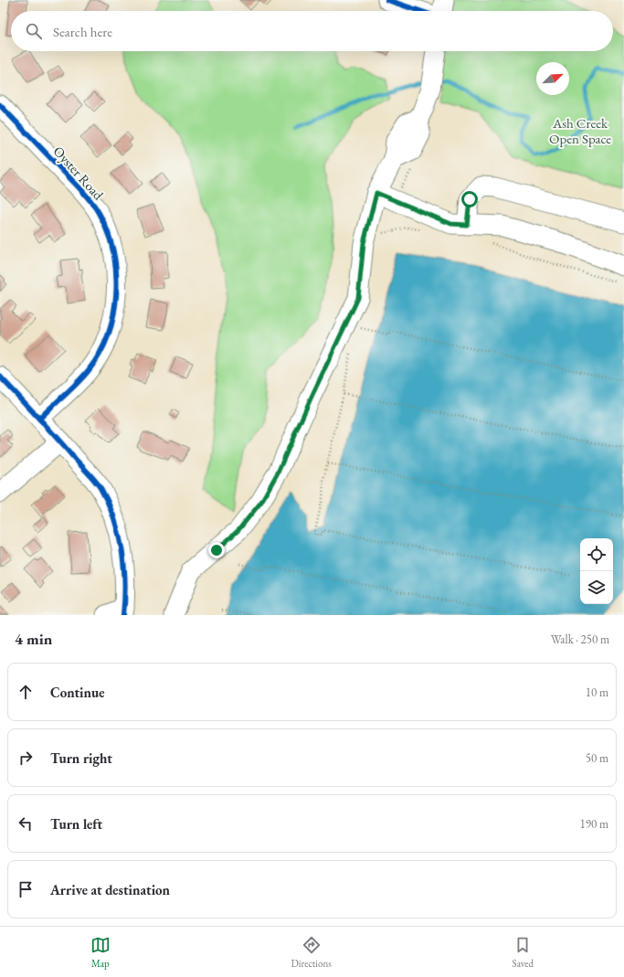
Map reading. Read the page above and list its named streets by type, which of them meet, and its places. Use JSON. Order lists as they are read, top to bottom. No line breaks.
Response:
{"streets":{"street":["Oyster Road"]},"parks":["Ash Creek Open Space"],"north":"top right","page":{"search":"Search here","heading":["4 min","Walk · 250 m"],"list":[["Continue","10 m"],["Turn right","50 m"],["Turn left","190 m"],"Arrive at destination"],"nav":["Map","Directions","Saved"]}}
